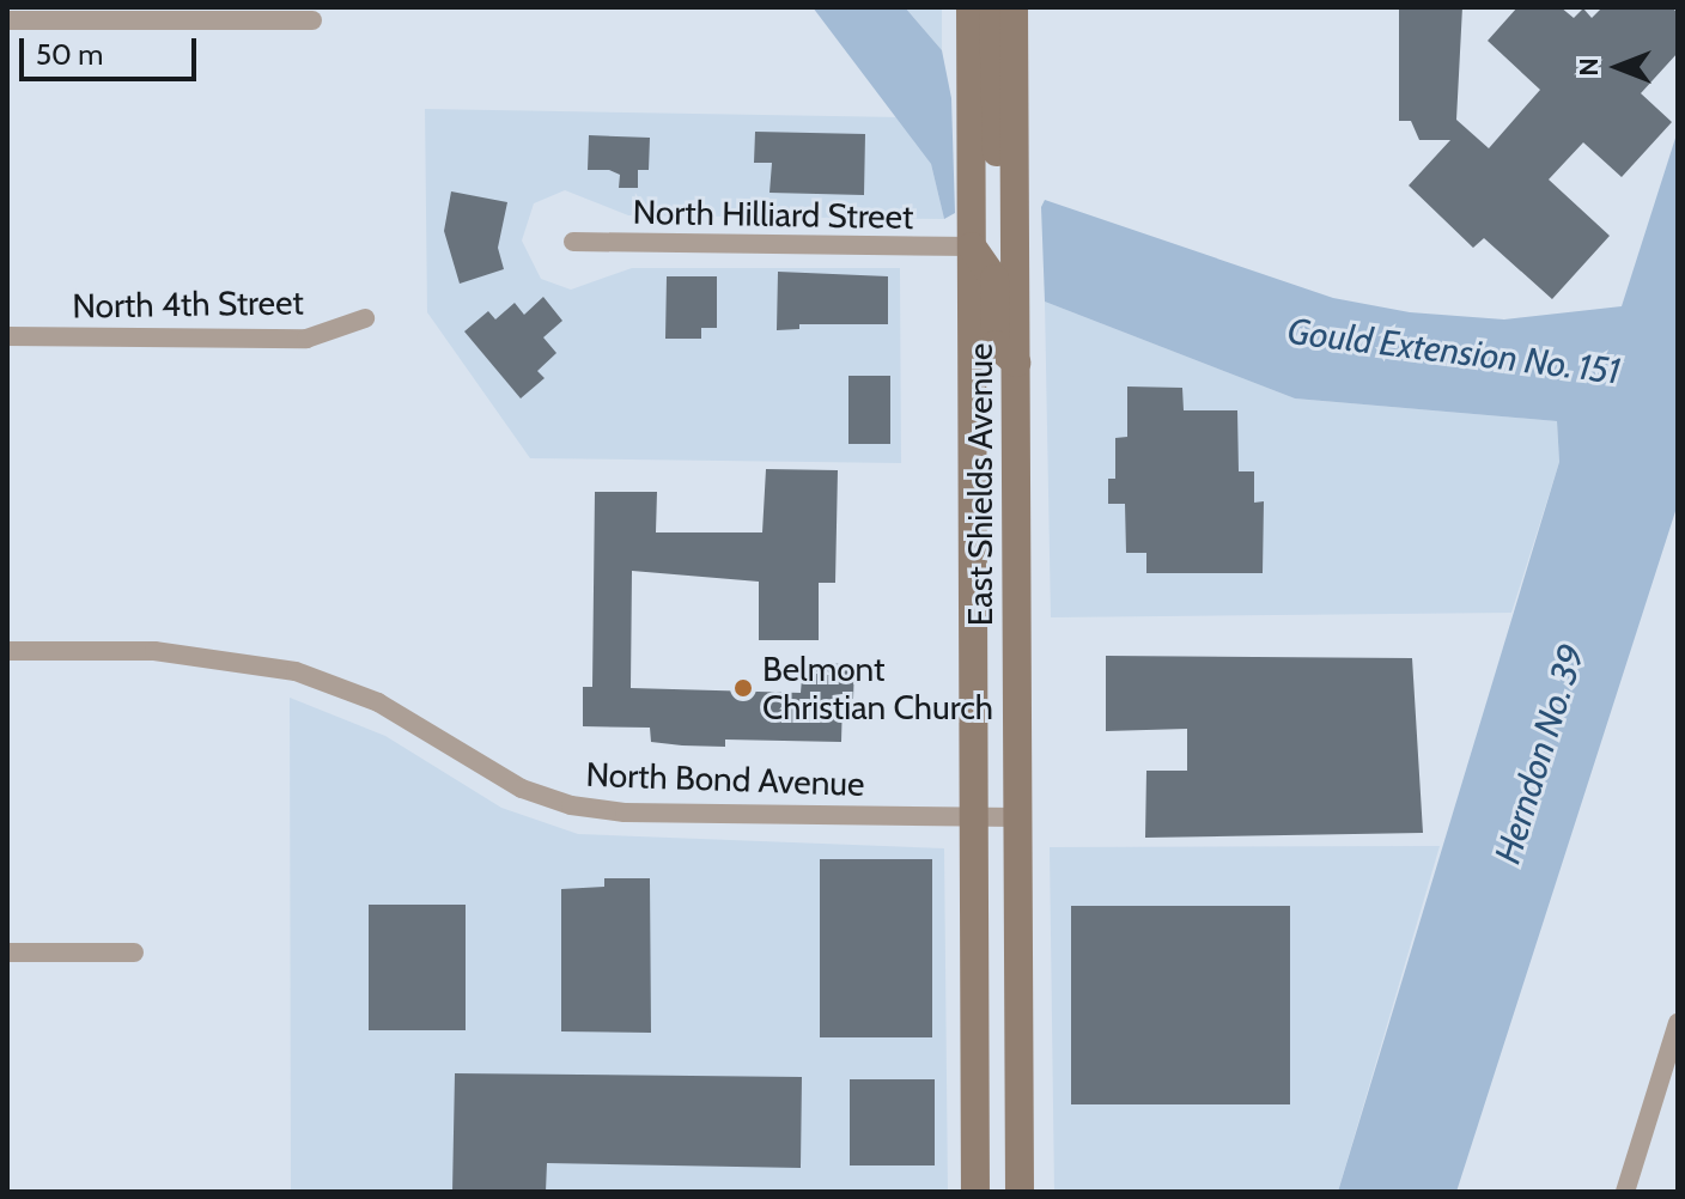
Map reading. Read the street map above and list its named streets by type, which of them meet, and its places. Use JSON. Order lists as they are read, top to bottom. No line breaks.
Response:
{"streets":{"main road":["East Shields Avenue"],"street":["North Hilliard Street","North 4th Street","North Bond Avenue"]},"crossings":[["North Hilliard Street","East Shields Avenue"],["East Shields Avenue","North Bond Avenue"]],"water":["Gould Extension No. 151","Herndon No. 39"],"places":["Belmont Christian Church"],"scale_bar":"50 m","north":"left"}
